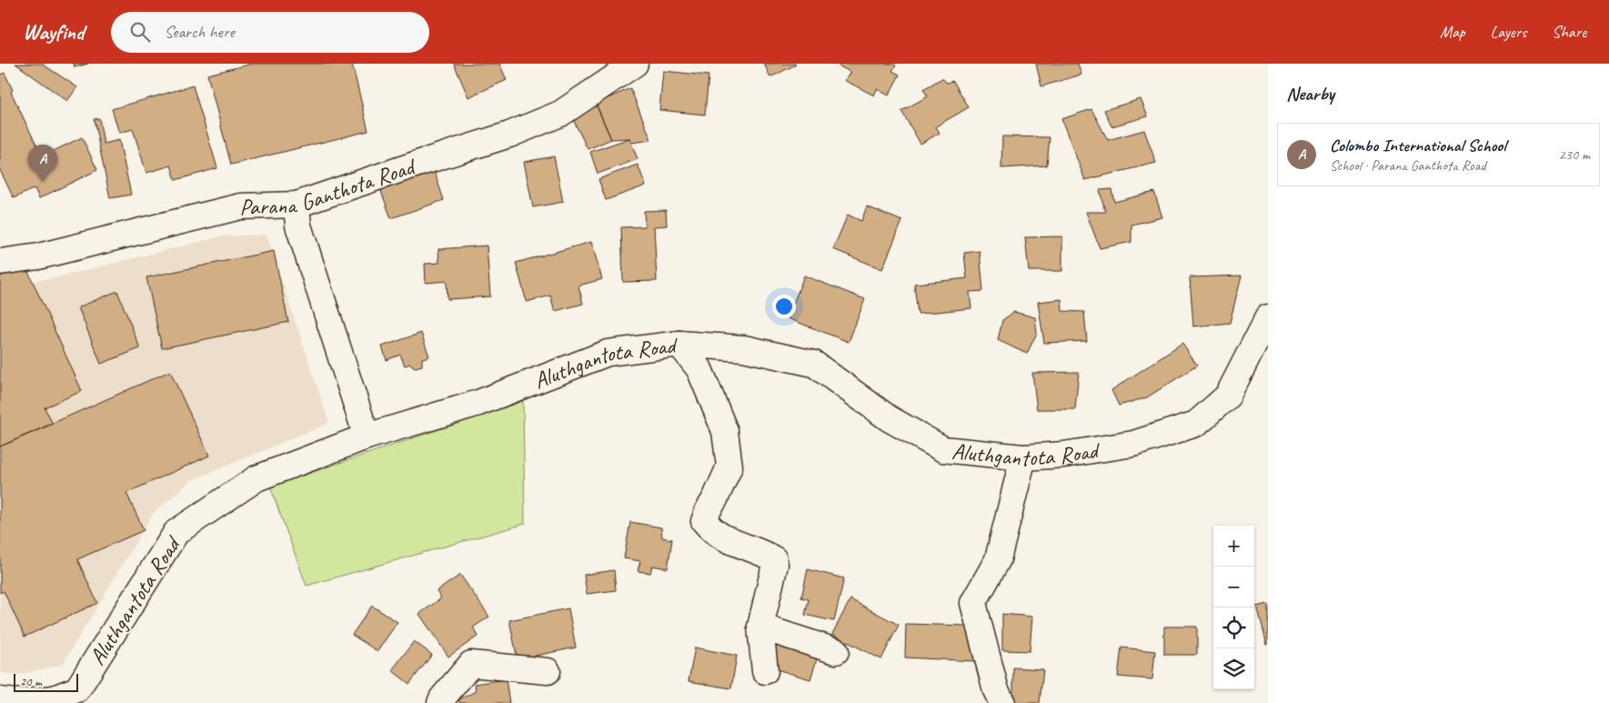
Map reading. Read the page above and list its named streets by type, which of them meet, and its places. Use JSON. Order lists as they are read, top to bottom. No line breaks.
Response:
{"streets":{"street":["Parana Ganthota Road","Aluthgantota Road"]},"scale_bar":"20 m","page":{"header":"Wayfind","search":"Search here","nav":["Map","Layers","Share"],"heading":"Nearby","list":[{"mark":"A","name":"Colombo International School","note":"School · Parana Ganthota Road","value":"230 m"}],"pins":"A","map_buttons":["+","−"],"scale":"20 m"}}
